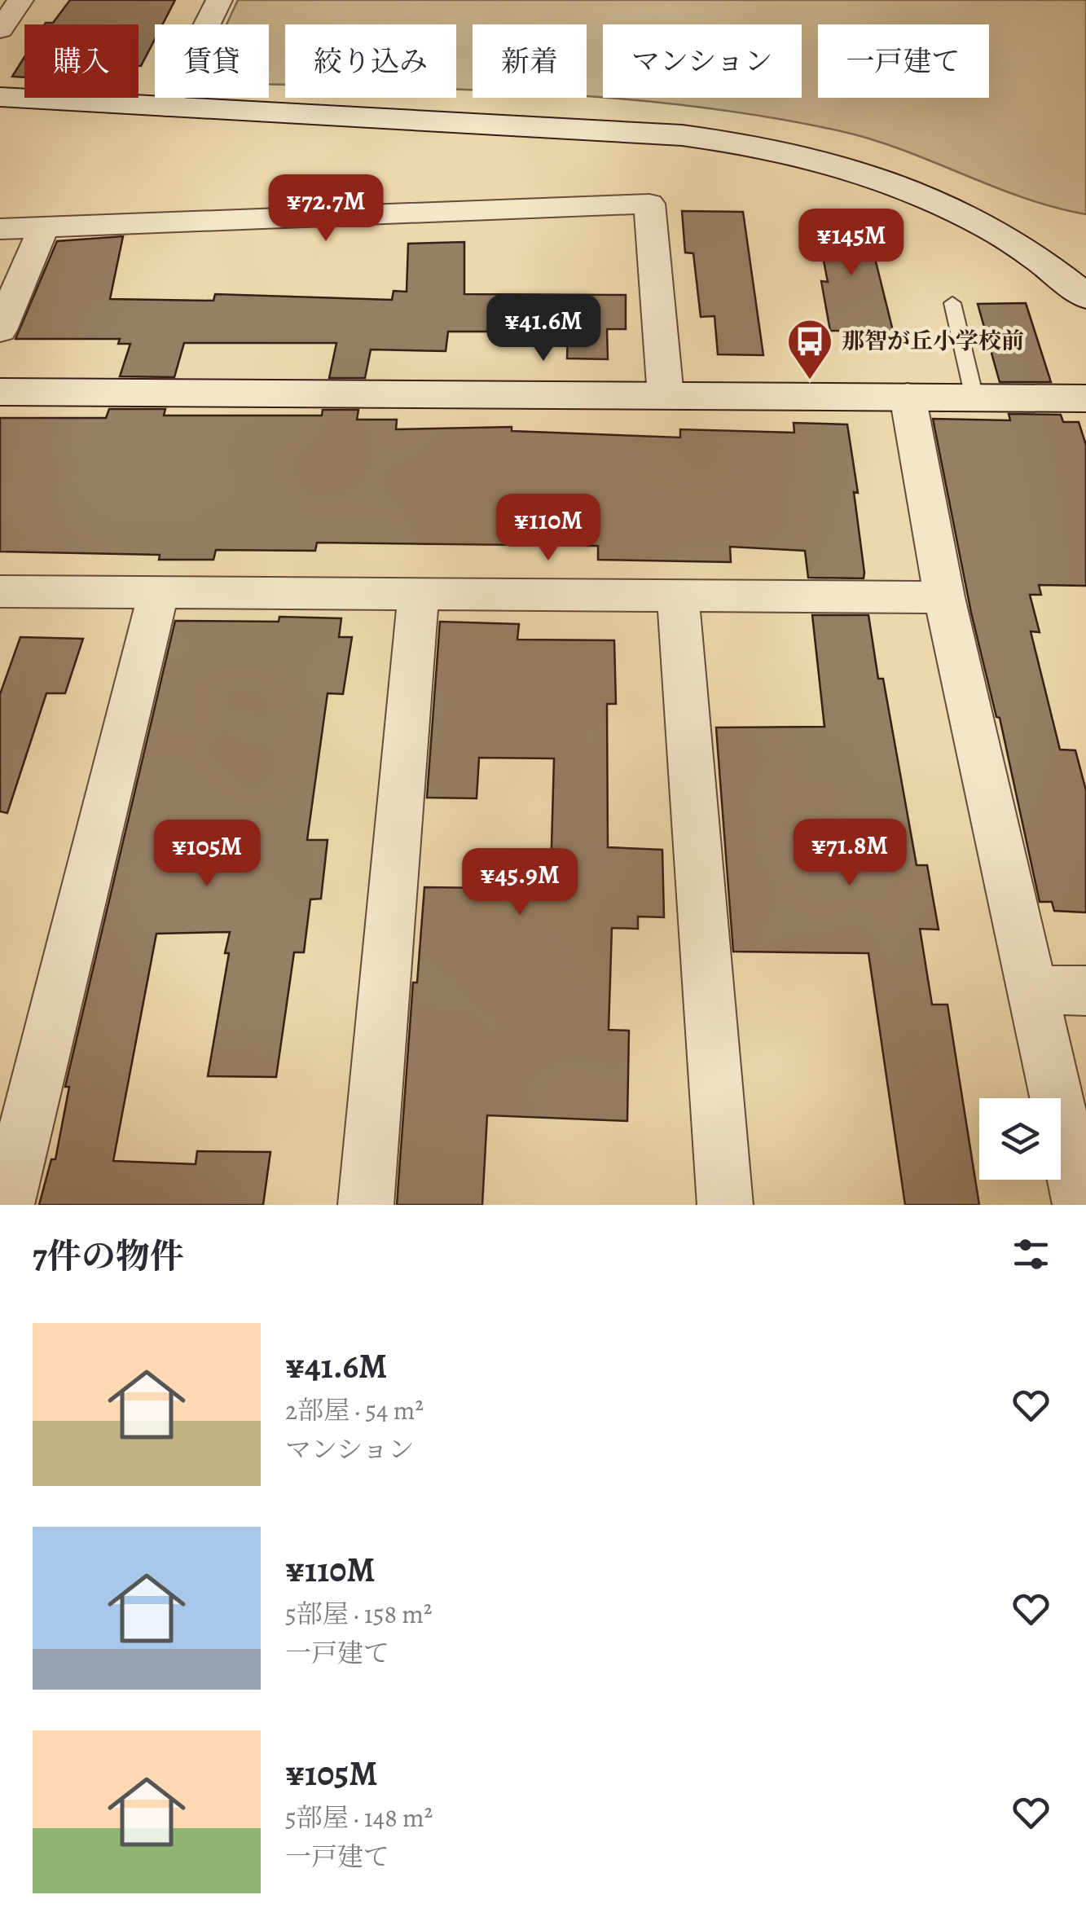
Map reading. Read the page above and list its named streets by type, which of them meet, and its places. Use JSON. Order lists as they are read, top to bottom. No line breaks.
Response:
{"places":{"bus stop":["那智が丘小学校前"]},"page":{"chip":["購入","賃貸","絞り込み","新着","マンション","一戸建て"],"price":["¥72.7M","¥145M","¥41.6M","¥110M","¥71.8M","¥105M","¥45.9M"],"heading":"7件の物件","list":[{"name":"¥41.6M","note":"2部屋 · 54 m² · マンション"},{"name":"¥110M","note":"5部屋 · 158 m² · 一戸建て"},{"name":"¥105M","note":"5部屋 · 148 m² · 一戸建て"}]}}
